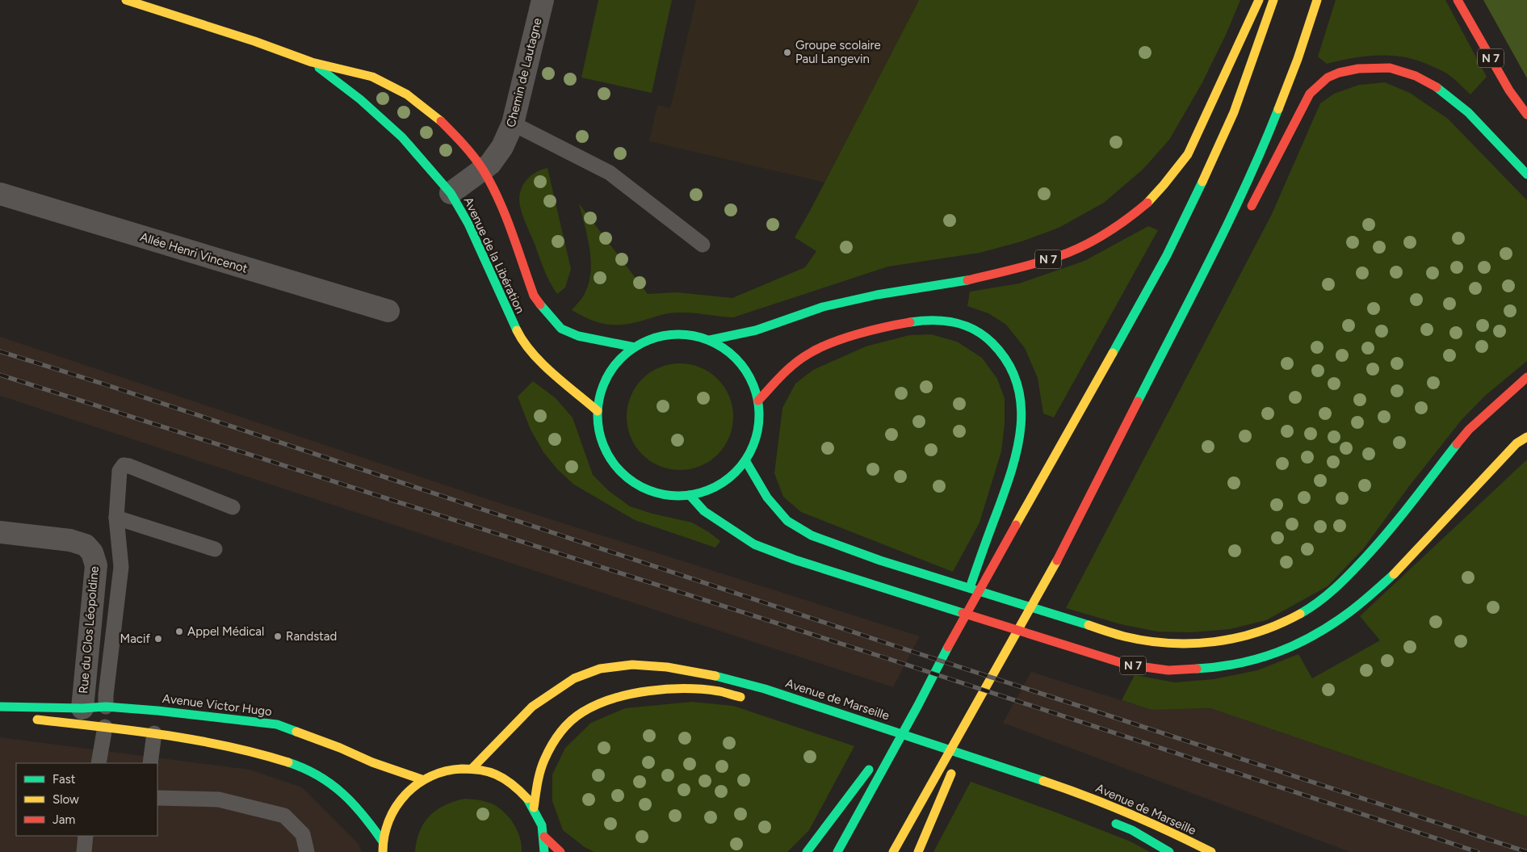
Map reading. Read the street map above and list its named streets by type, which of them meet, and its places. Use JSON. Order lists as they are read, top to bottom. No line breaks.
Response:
{"streets":{"main road":["N 7","Avenue de la Libération","Avenue de Marseille","Avenue Victor Hugo"],"street":["Chemin de Lautagne","Allée Henri Vincenot","Rue du Clos Léopoldine"]},"crossings":[["Chemin de Lautagne","Avenue de la Libération"],["Rue du Clos Léopoldine","Avenue Victor Hugo"]],"places":["Groupe scolaire Paul Langevin","Appel Médical","Randstad","Macif"],"legend":["Fast","Slow","Jam"]}
